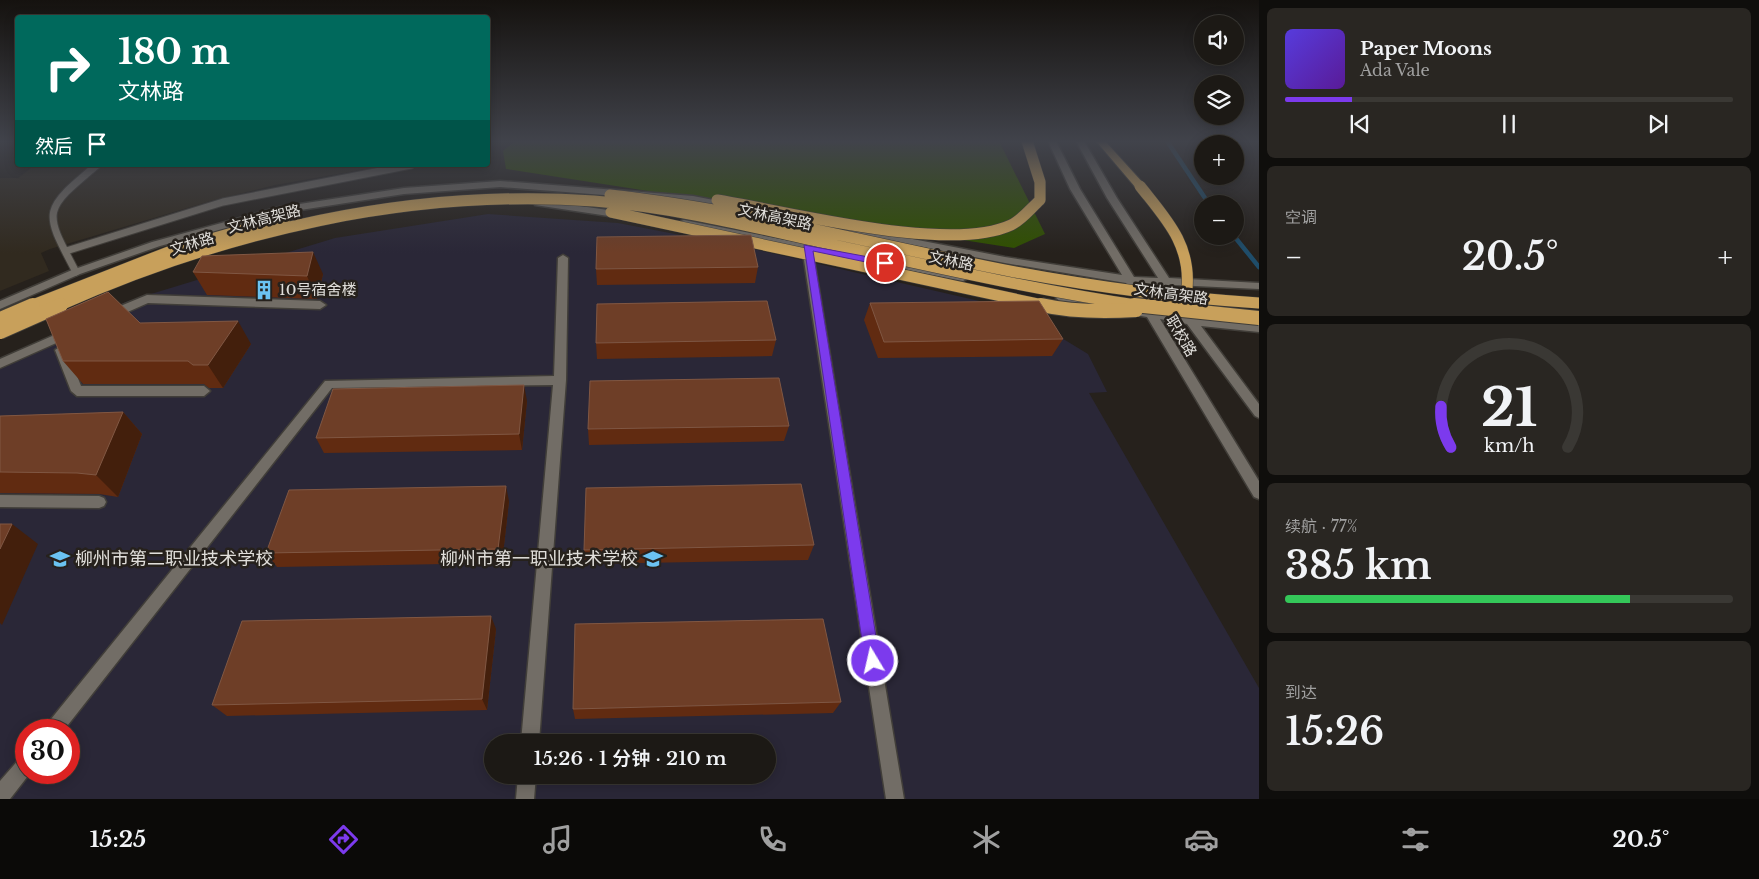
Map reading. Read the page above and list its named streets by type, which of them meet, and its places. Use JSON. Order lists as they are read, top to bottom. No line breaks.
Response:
{"streets":{"highway":["文林高架路"],"main road":["文林路","职校路"]},"crossings":[["文林高架路","文林路"],["文林路","职校路"]],"places":{"building":["10号宿舍楼"],"school or university":["柳州市第二职业技术学校","柳州市第一职业技术学校"]},"page":{"map_buttons":["+","−"],"turn":["180 m","文林路"],"song":["Paper Moons","Ada Vale"],"then":"然后","tile":["空调",["续航 · 77%","385 km"],["到达","15:26"]],"heat":["−","20.5°","+"],"limit":"30","trip":"15:26 · 1 分钟 · 210 m","tabs":["15:25","20.5°"],"gauge":["21","km/h"]}}
